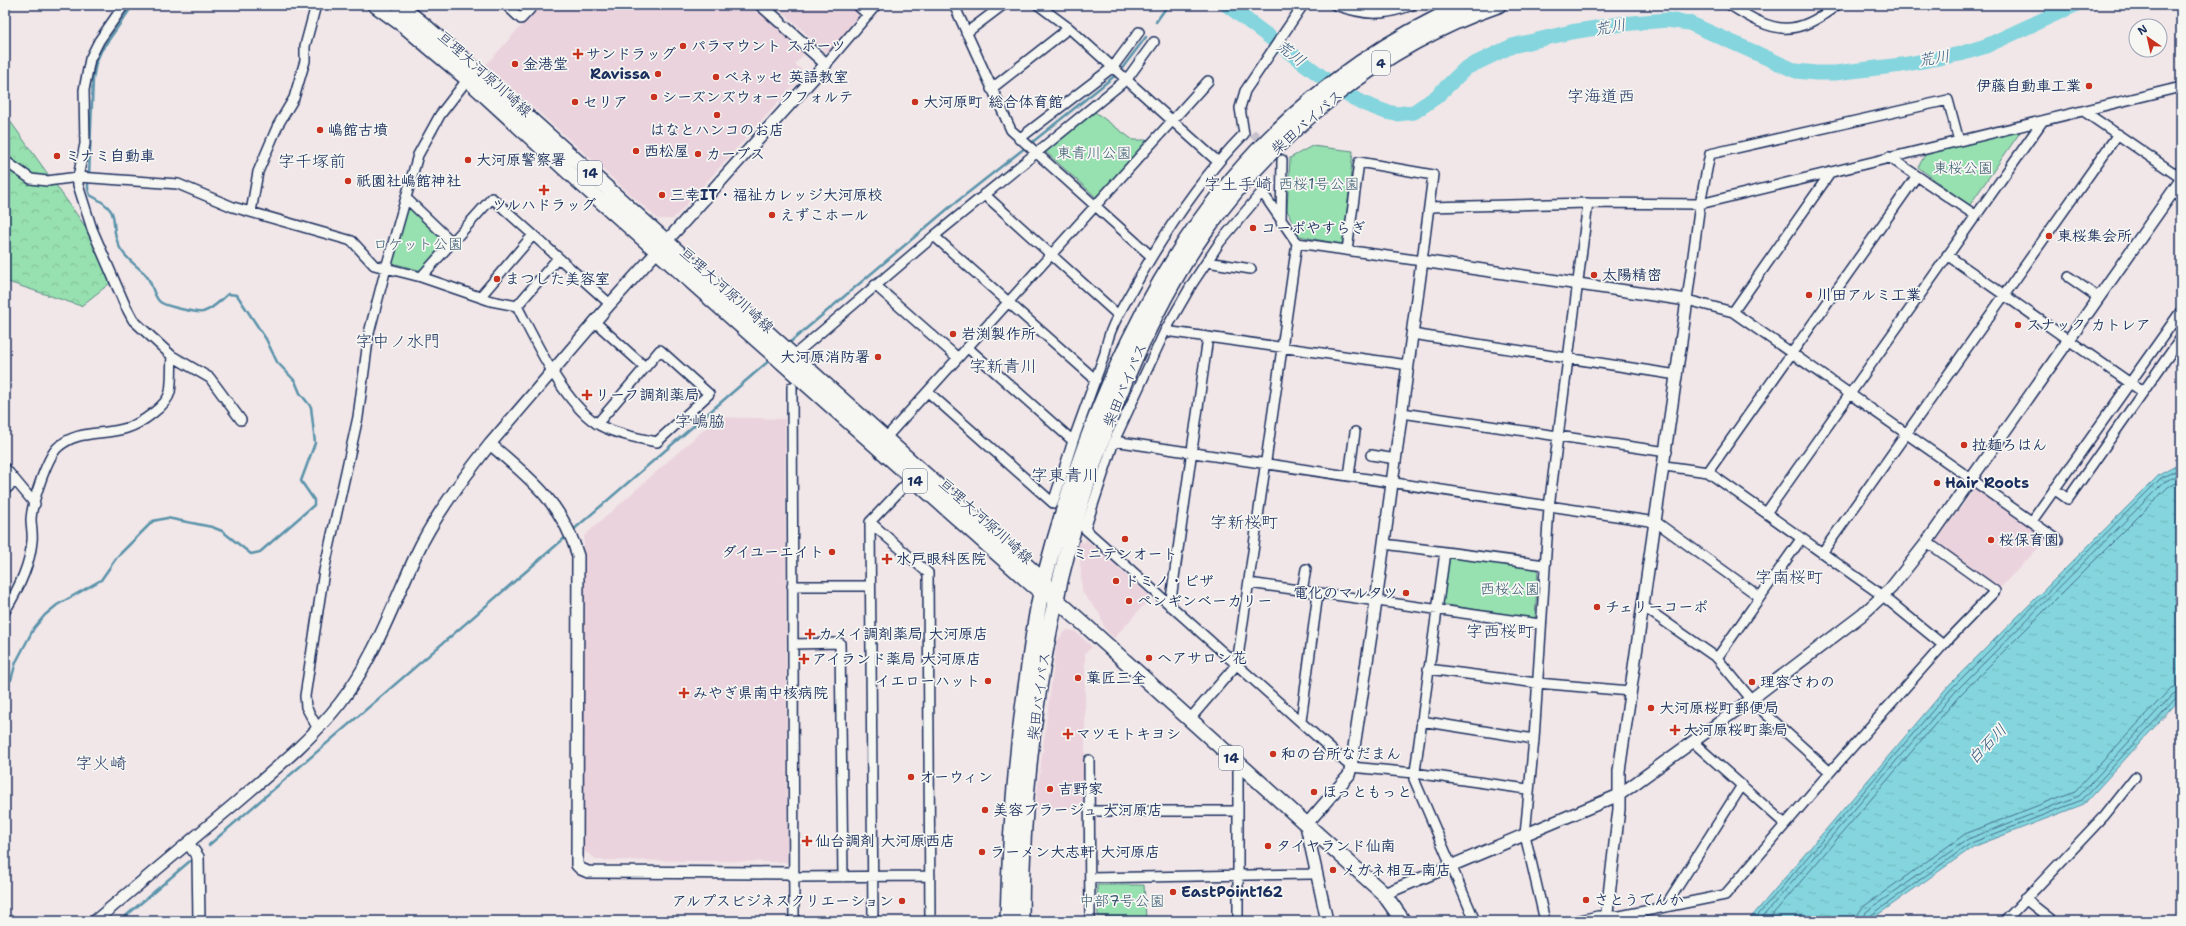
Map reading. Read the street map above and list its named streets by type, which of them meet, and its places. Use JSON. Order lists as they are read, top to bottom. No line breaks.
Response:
{"streets":{"highway":["4","柴田バイパス"],"main road":["亘理大河原川崎線","14"]},"crossings":[["亘理大河原川崎線","柴田バイパス"]],"districts":["字海道西","字千塚前","字土手崎","字中ノ水門","字新青川","字嶋脇","字東青川","字新桜町","字南桜町","字西桜町","字火崎"],"water":["荒川","白石川"],"parks":["東青川公園","東桜公園","西桜1号公園","ロケット公園","西桜公園","中部7号公園"],"places":{"other":["パラマウント スポーツ","金港堂","Ravissa","ベネッセ 英語教室","伊藤自動車工業","シーズンズウォークフォルテ","セリア","大河原町 総合体育館","はなとハンコのお店","嶋館古墳","西松屋","カーブス","ミナミ自動車","大河原警察署","祇園社嶋館神社","三幸IT・福祉カレッジ大河原校","えずこホール","コーポやすらぎ","東桜集会所","太陽精密","まつした美容室","川田アルミ工業","スナック カトレア","岩渕製作所","大河原消防署","拉麺ろはん","Hair Roots","ミニテンオート","桜保育園","ダイユーエイト","ドミノ・ピザ","電化のマルタツ","ペンギンベーカリー","チェリーコーポ","ヘアサロン花","菓匠三全","イエローハット","理容さわの","大河原桜町郵便局","和の台所なだまん","オーウィン","吉野家","ほっともっと","美容ブラージュ 大河原店","タイヤランド仙南","ラーメン大志軒 大河原店","メガネ相互 南店","EastPoint162","さとうでんか","アルプスビジネスクリエーション"],"health":["サンドラッグ","ツルハドラッグ","リーフ調剤薬局","水戸眼科医院","カメイ調剤薬局 大河原店","アイランド薬局 大河原店","みやぎ県南中核病院","大河原桜町薬局","マツモトキヨシ","仙台調剤 大河原西店"]},"north":"top left"}
